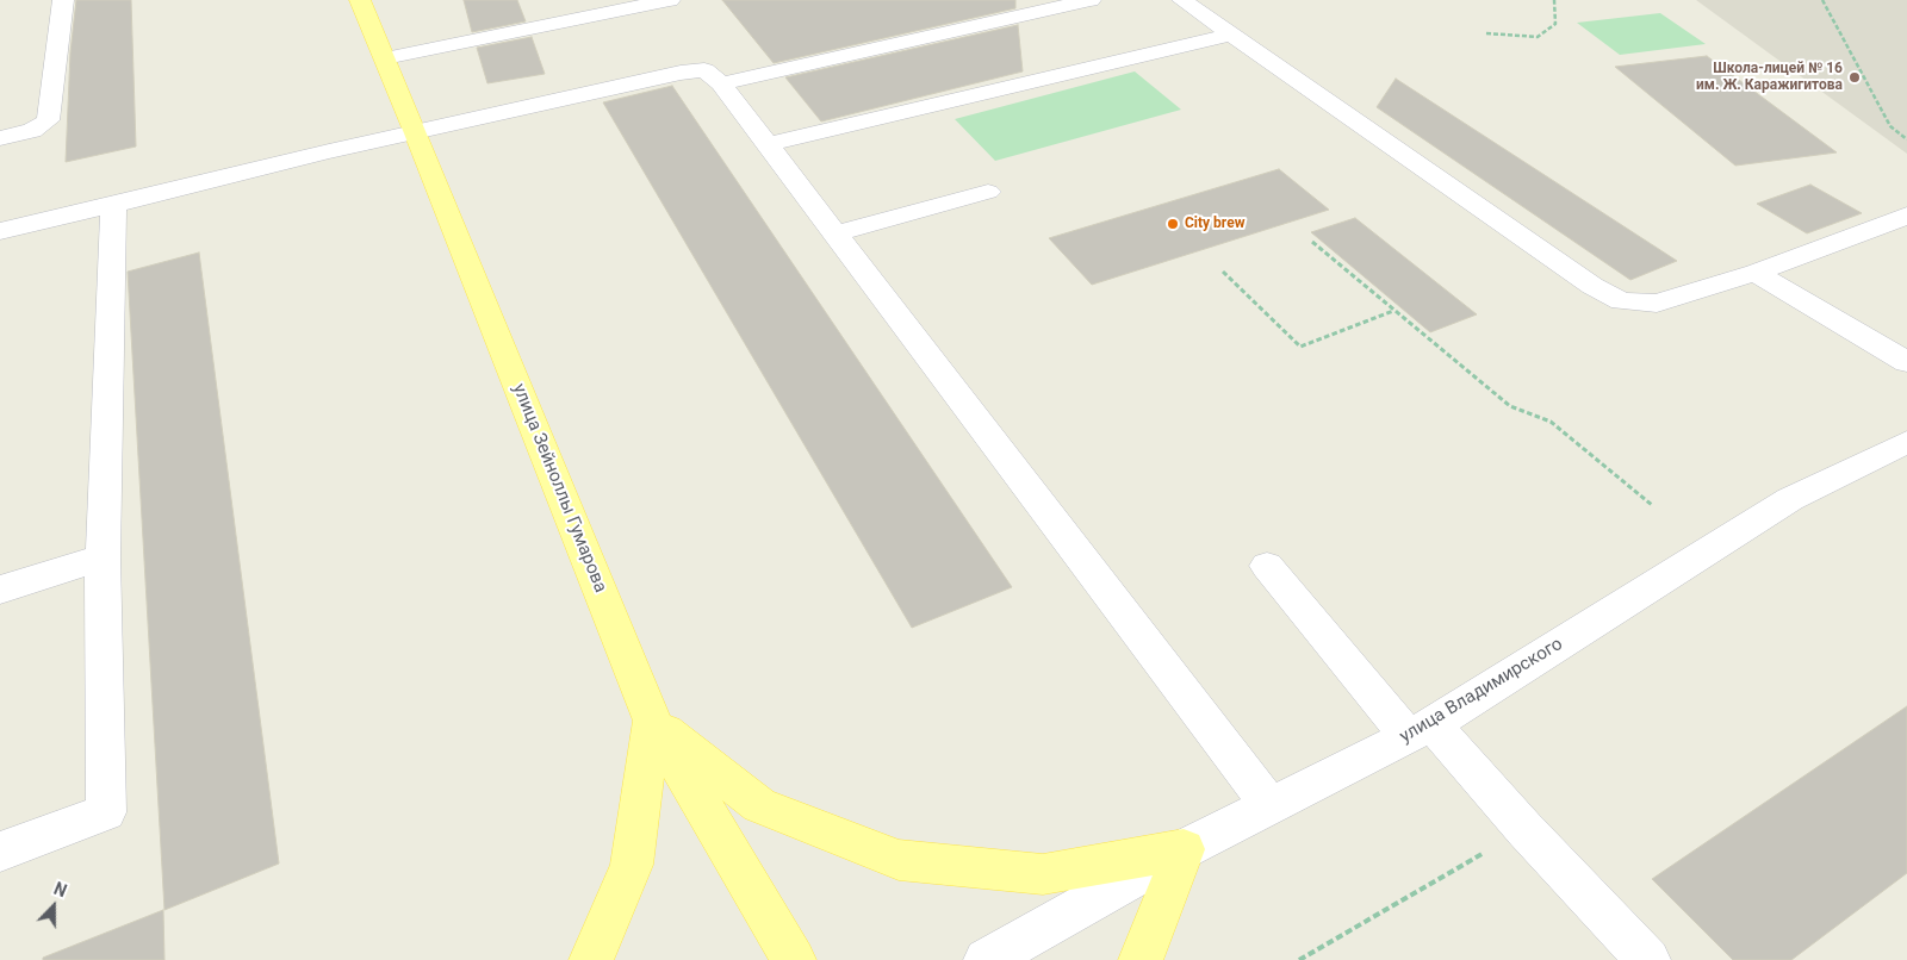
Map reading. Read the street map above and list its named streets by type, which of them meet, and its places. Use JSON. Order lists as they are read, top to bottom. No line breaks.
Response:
{"streets":{"main road":["улица Зейноллы Гумарова"],"street":["улица Владимирского"]},"places":["Школа-лицей № 16 им. Ж. Каражигитова","City brew"],"north":"top"}
